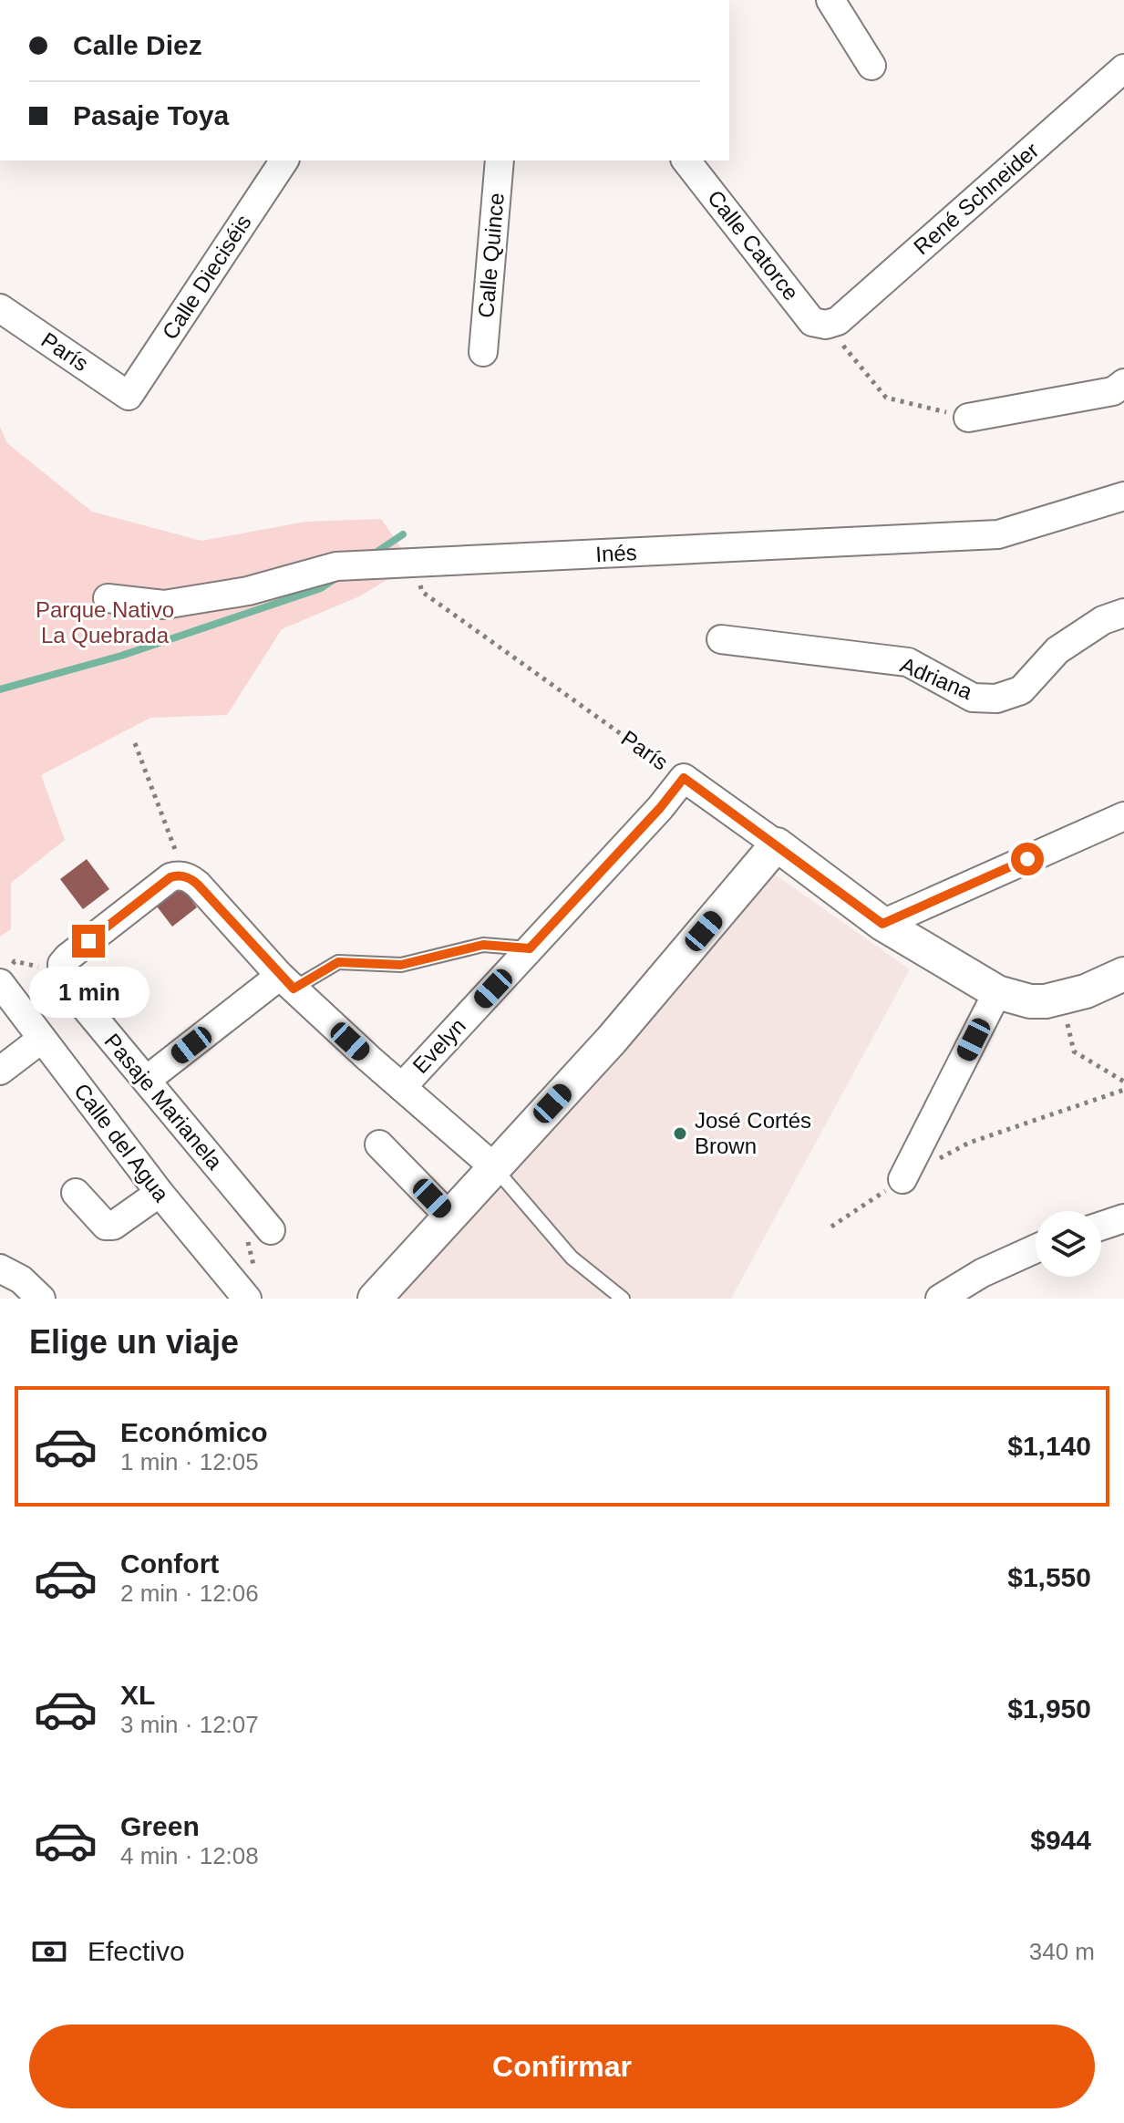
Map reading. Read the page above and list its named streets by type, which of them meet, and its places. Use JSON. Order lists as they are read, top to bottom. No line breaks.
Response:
{"streets":{"street":["René Schneider","Calle Catorce","Calle Quince","Calle Dieciséis","París","Inés","Adriana","Evelyn","Pasaje Marianela","Calle del Agua"]},"crossings":[["René Schneider","Calle Catorce"],["Calle Dieciséis","París"],["París","Inés"],["París","Evelyn"]],"parks":["Parque Nativo La Quebrada"],"places":["José Cortés Brown"],"page":{"banner":["Calle Diez","Pasaje Toya"],"bubble":"1 min","heading":"Elige un viaje","list":[{"name":"Económico","note":"1 min · 12:05","value":"$1,140"},{"name":"Confort","note":"2 min · 12:06","value":"$1,550"},{"name":"XL","note":"3 min · 12:07","value":"$1,950"},{"name":"Green","note":"4 min · 12:08","value":"$944"}],"pay":["Efectivo","340 m"],"buttons":"Confirmar"}}
